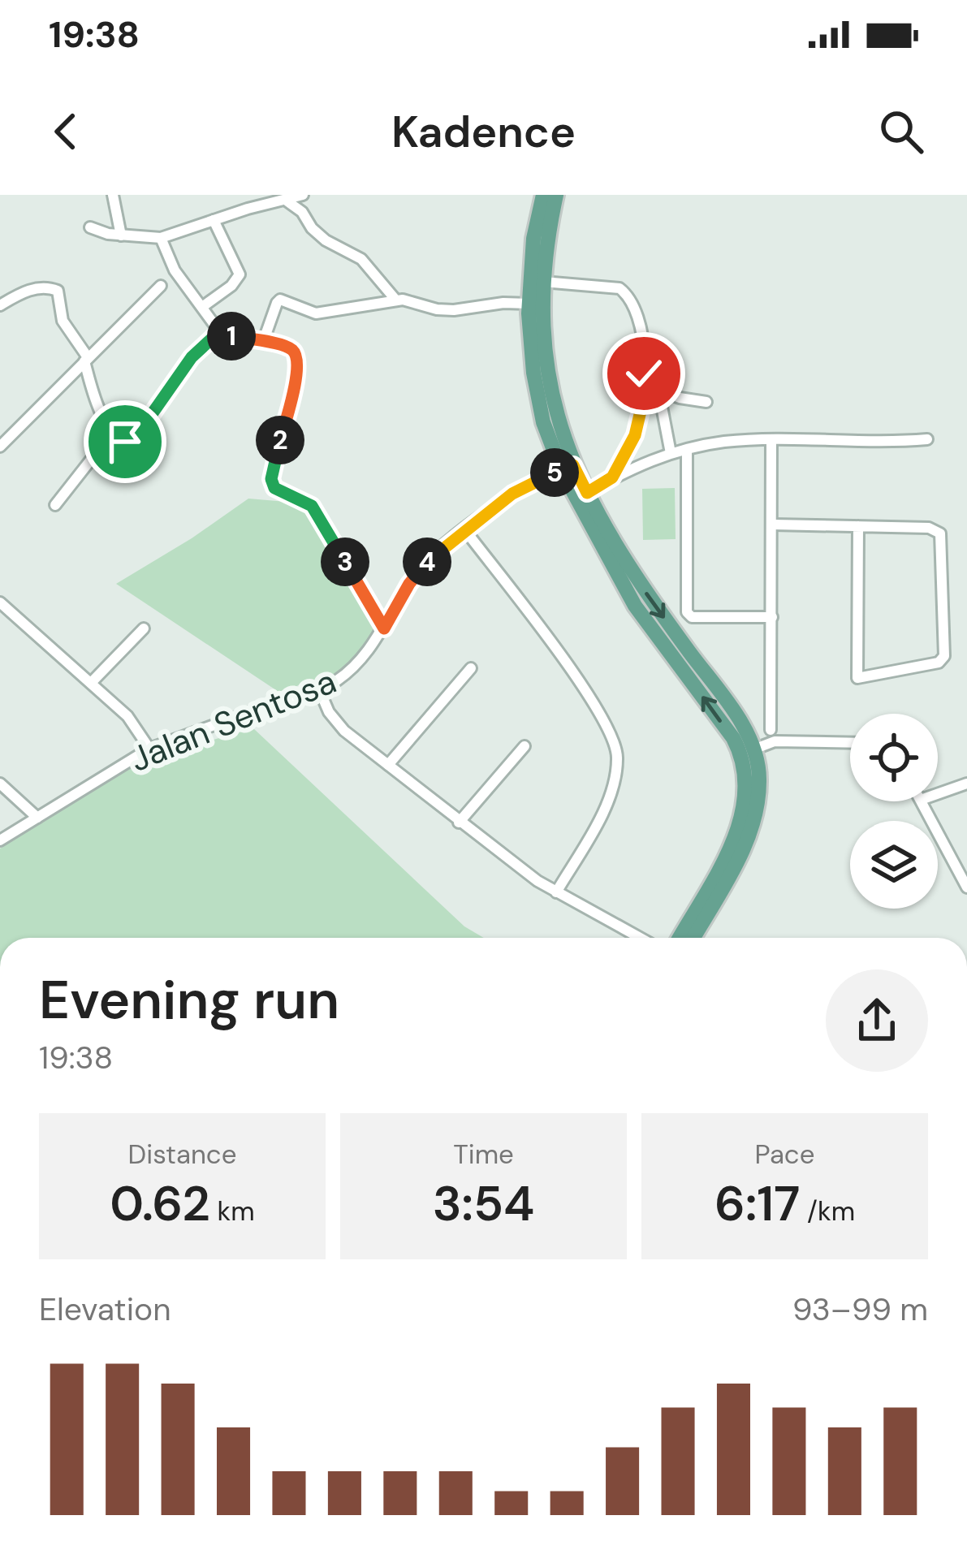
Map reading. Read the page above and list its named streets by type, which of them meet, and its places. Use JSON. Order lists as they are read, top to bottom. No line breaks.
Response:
{"streets":{"street":["Jalan Sentosa"]},"page":{"status":"19:38","header":"Kadence","pins":["1","2","5","3","4"],"heading":["Evening run","19:38"],"stats":[["Distance","0.62 km"],["Time","3:54"],["Pace","6:17 /km"]],"chart":["Elevation","93–99 m"]}}
